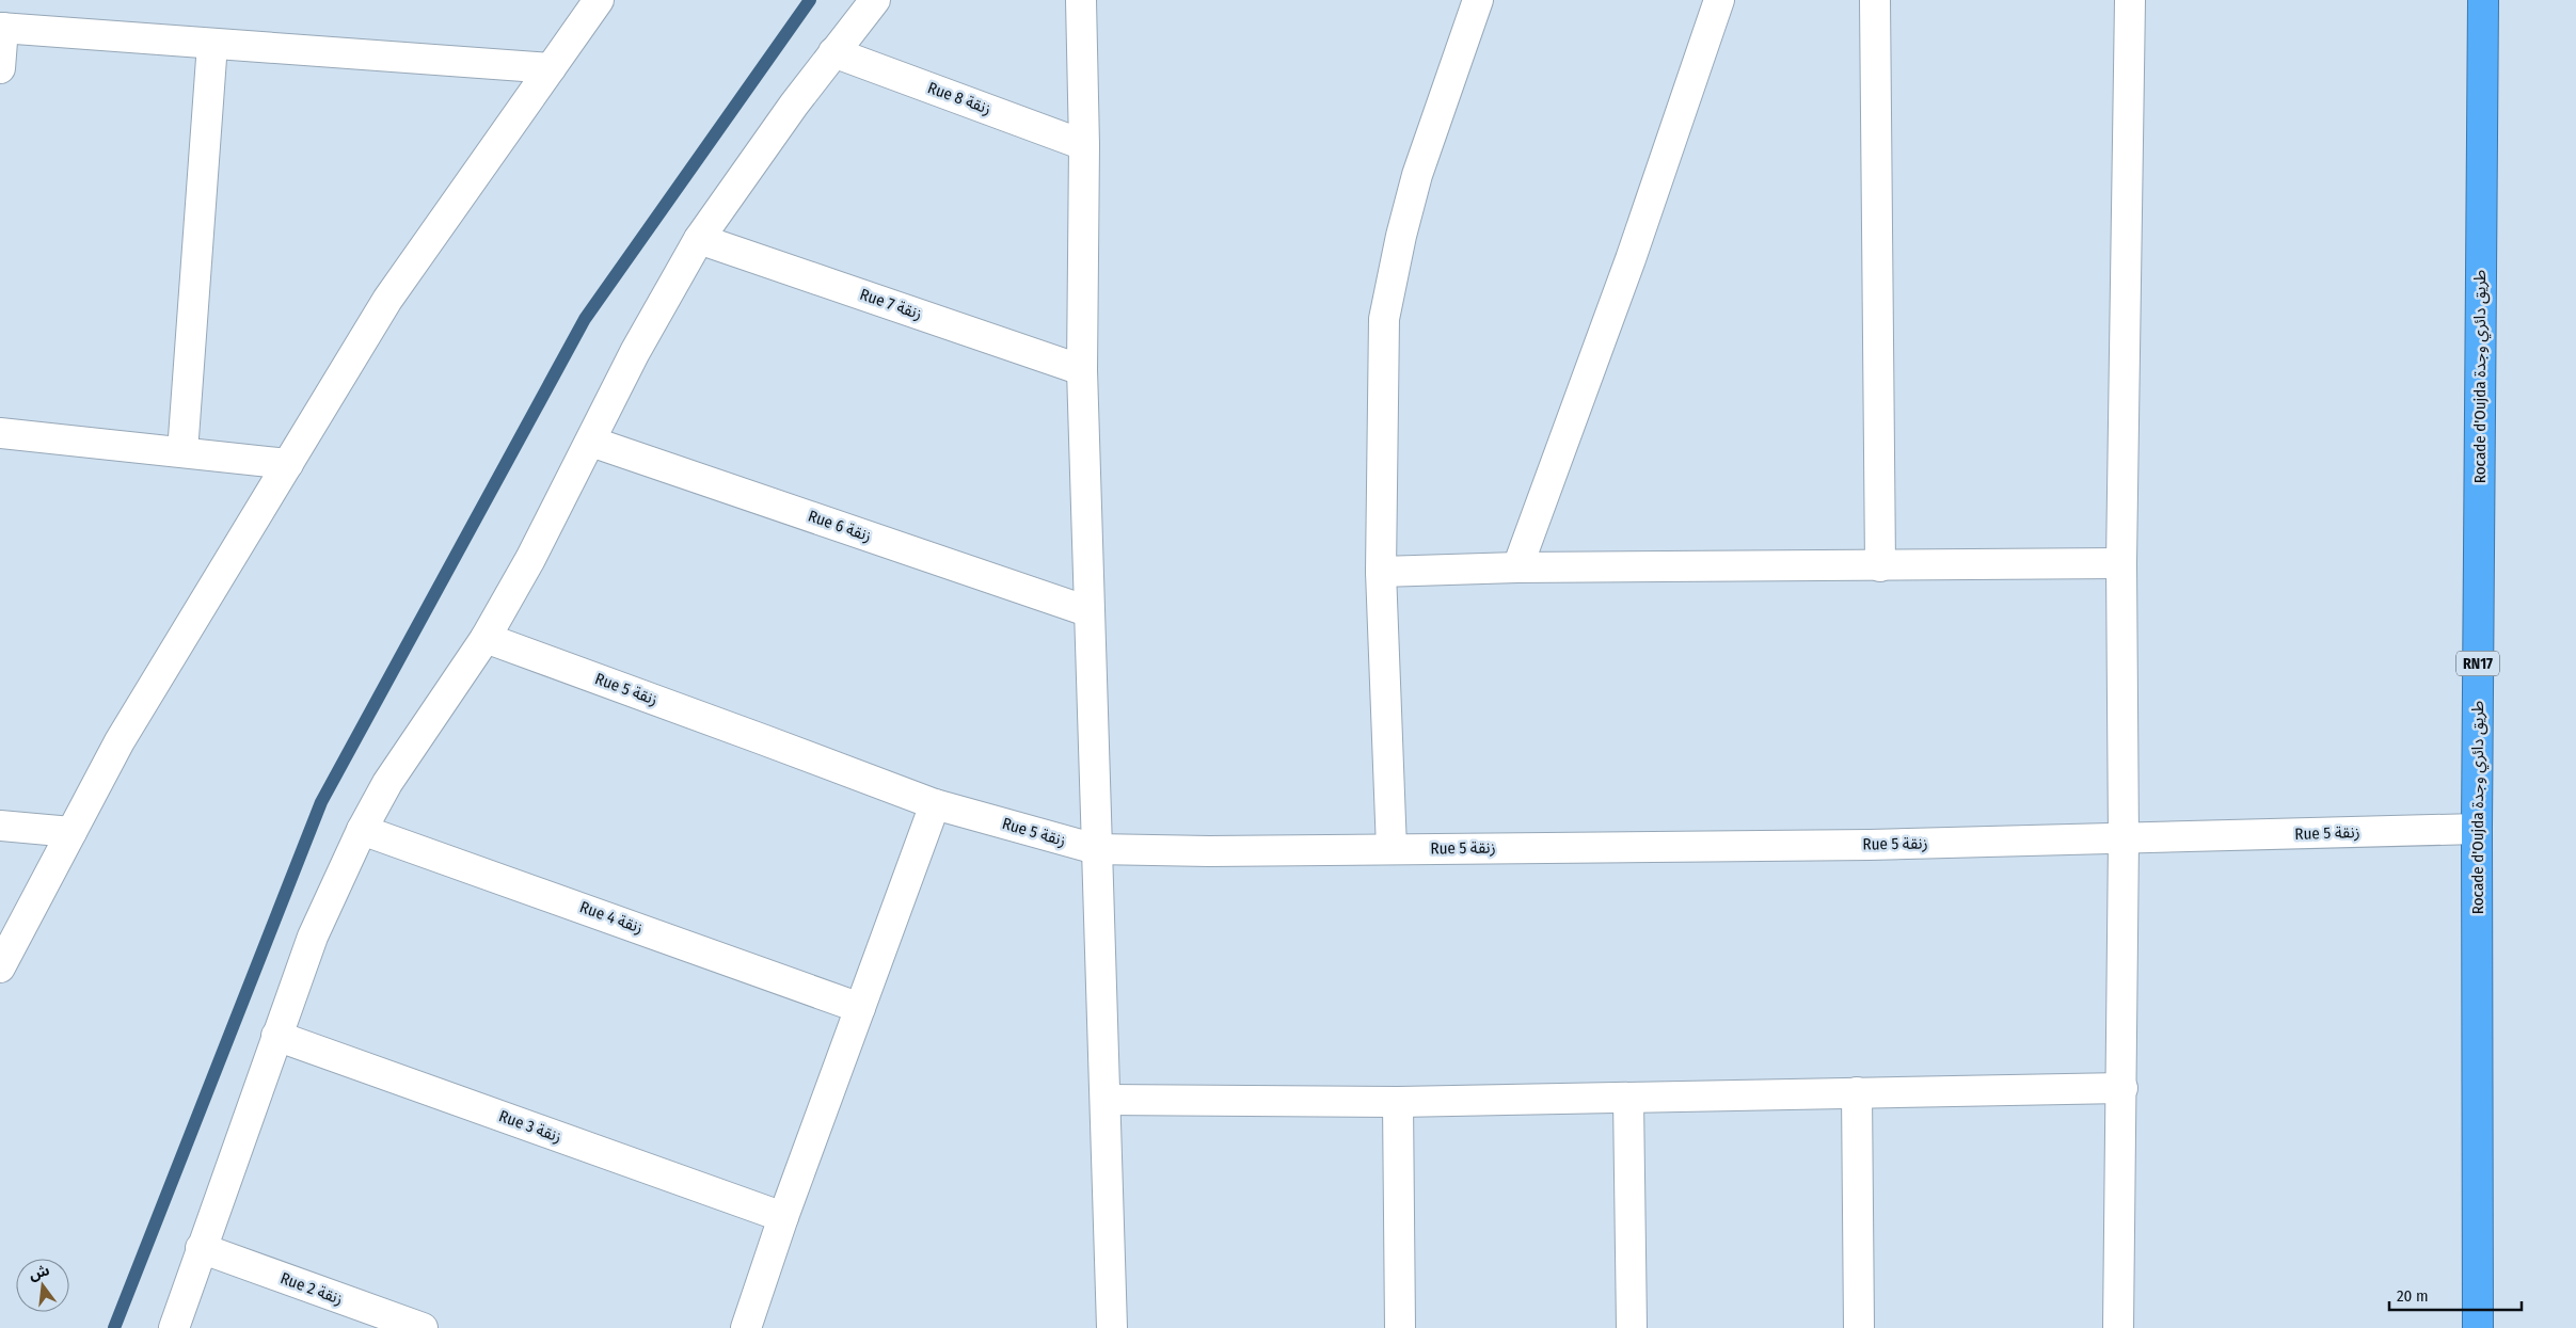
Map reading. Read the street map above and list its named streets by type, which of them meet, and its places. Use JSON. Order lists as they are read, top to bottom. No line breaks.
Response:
{"streets":{"highway":["Rocade d'Oujda طريق دائري وجدة","RN17"],"street":["Rue 8 زنقة","Rue 7 زنقة","Rue 6 زنقة","Rue 5 زنقة","Rue 4 زنقة","Rue 3 زنقة","Rue 2 زنقة"]},"crossings":[["Rocade d'Oujda طريق دائري وجدة","Rue 5 زنقة"]],"scale_bar":"20 m","north":"top"}
